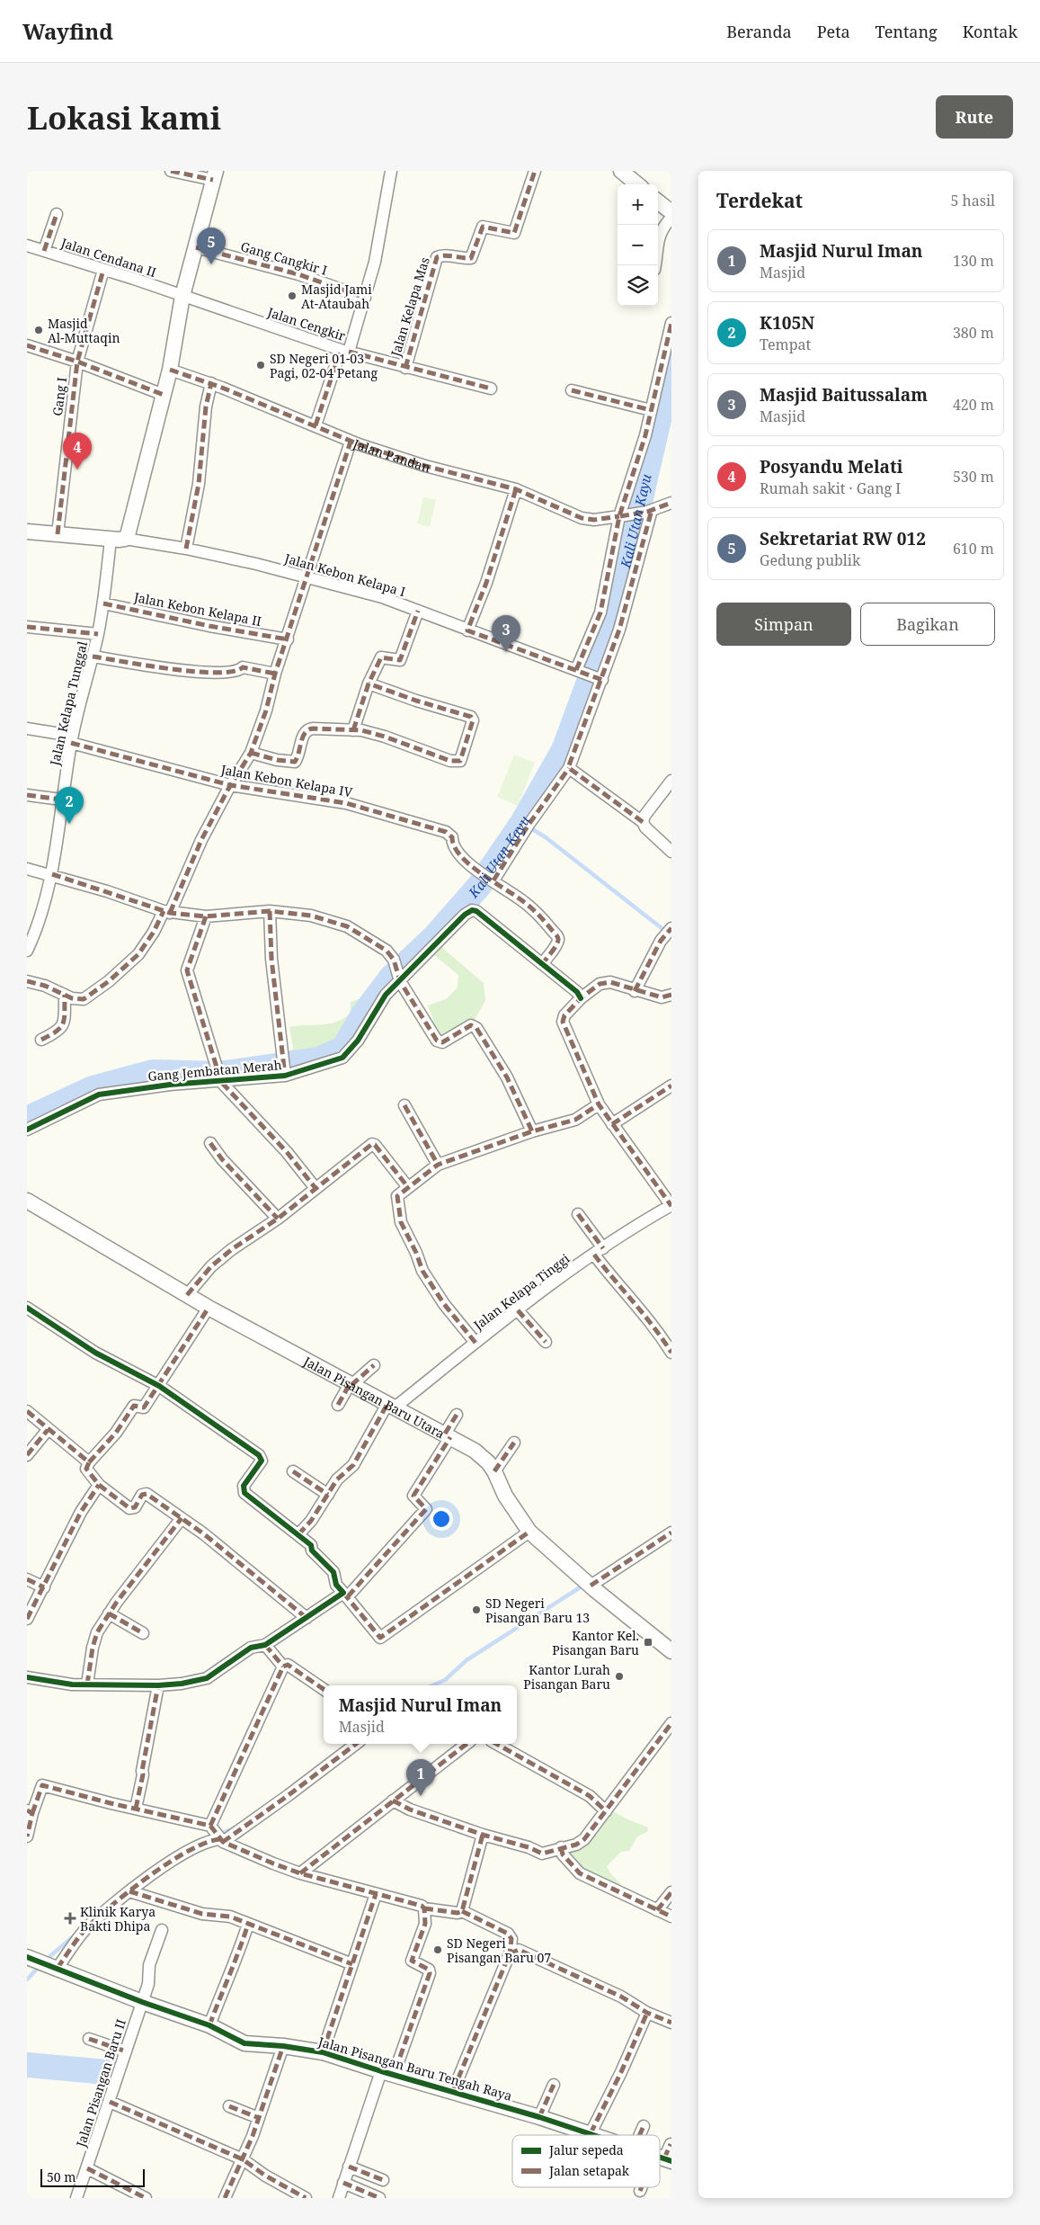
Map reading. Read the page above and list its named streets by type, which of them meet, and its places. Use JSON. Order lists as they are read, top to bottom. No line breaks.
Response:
{"streets":{"street":["Jalan Cendana II","Gang Cangkir I","Jalan Kelapa Mas","Jalan Cengkir","Gang I","Jalan Pandan","Jalan Kebon Kelapa I","Jalan Kebon Kelapa II","Jalan Kelapa Tunggal","Jalan Kebon Kelapa IV","Gang Jembatan Merah","Jalan Kelapa Tinggi","Jalan Pisangan Baru Utara","Jalan Pisangan Baru Tengah Raya","Jalan Pisangan Baru II"]},"crossings":[["Jalan Cendana II","Jalan Cengkir"],["Jalan Cendana II","Gang I"],["Gang Cangkir I","Jalan Cengkir"],["Jalan Kebon Kelapa I","Jalan Kelapa Tunggal"],["Jalan Kebon Kelapa II","Jalan Kelapa Tunggal"],["Jalan Kelapa Tunggal","Jalan Kebon Kelapa IV"],["Jalan Kebon Kelapa IV","Gang Jembatan Merah"],["Jalan Kelapa Tinggi","Jalan Pisangan Baru Utara"],["Jalan Pisangan Baru Tengah Raya","Jalan Pisangan Baru II"]],"water":["Kali Utan Kayu"],"places":{"other":["Masjid Jami At-Ataubah","Masjid Al-Muttaqin","SD Negeri 01-03 Pagi, 02-04 Petang","SD Negeri Pisangan Baru 13","Kantor Lurah Pisangan Baru","SD Negeri Pisangan Baru 07"],"transit":["Kantor Kel. Pisangan Baru"],"health":["Klinik Karya Bakti Dhipa"]},"legend":["Jalur sepeda","Jalan setapak"],"scale_bar":"50 m","page":{"header":"Wayfind","nav":["Beranda","Peta","Tentang","Kontak"],"buttons":["Rute",["Simpan","Bagikan"]],"title":"Lokasi kami","heading":["Terdekat","5 hasil"],"map_buttons":["+","−"],"pins":["5","4","3","2","1"],"list":[{"mark":"1","name":"Masjid Nurul Iman","note":"Masjid","value":"130 m"},{"mark":"2","name":"K105N","note":"Tempat","value":"380 m"},{"mark":"3","name":"Masjid Baitussalam","note":"Masjid","value":"420 m"},{"mark":"4","name":"Posyandu Melati","note":"Rumah sakit · Gang I","value":"530 m"},{"mark":"5","name":"Sekretariat RW 012","note":"Gedung publik","value":"610 m"}],"popup":["Masjid Nurul Iman","Masjid"],"scale":"50 m"}}
